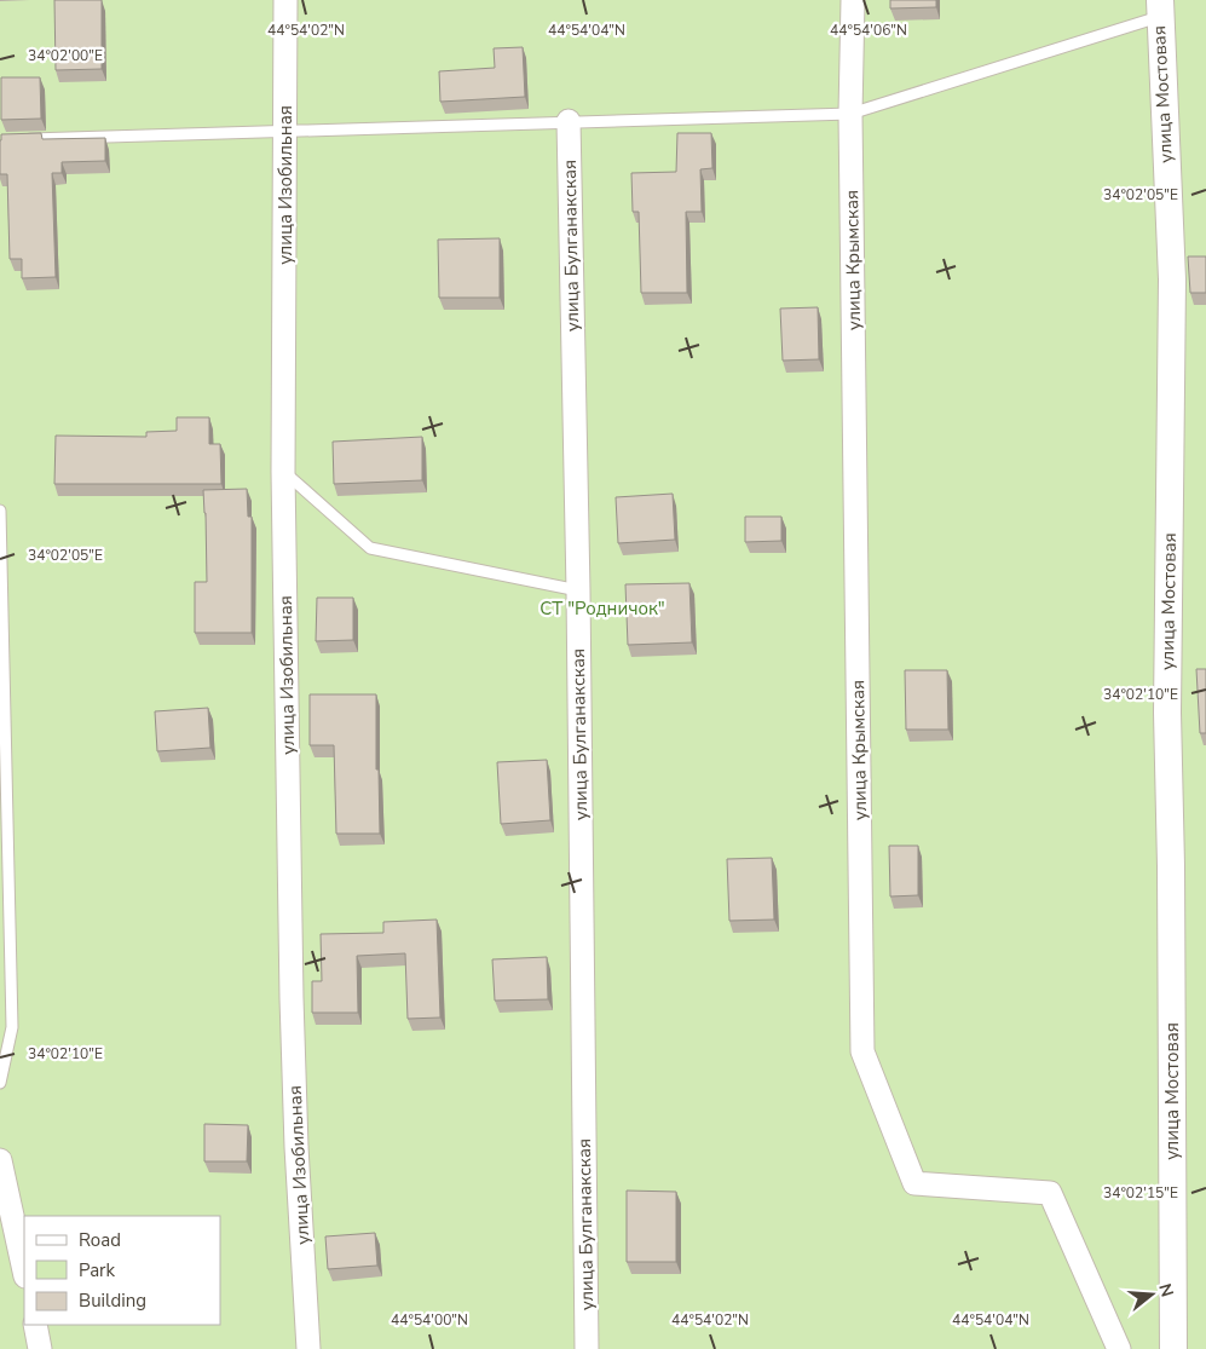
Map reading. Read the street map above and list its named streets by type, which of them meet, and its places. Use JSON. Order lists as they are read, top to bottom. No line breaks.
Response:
{"streets":{"street":["улица Мостовая","улица Изобильная","улица Булганакская","улица Крымская"]},"parks":["СТ \"Родничок\""],"legend":["Road","Park","Building"],"north":"right","coordinates":["44°54'02\"N","44°54'04\"N","44°54'06\"N","34°02'00\"E","34°02'05\"E","34°02'10\"E","34°02'15\"E","44°54'00\"N"]}
